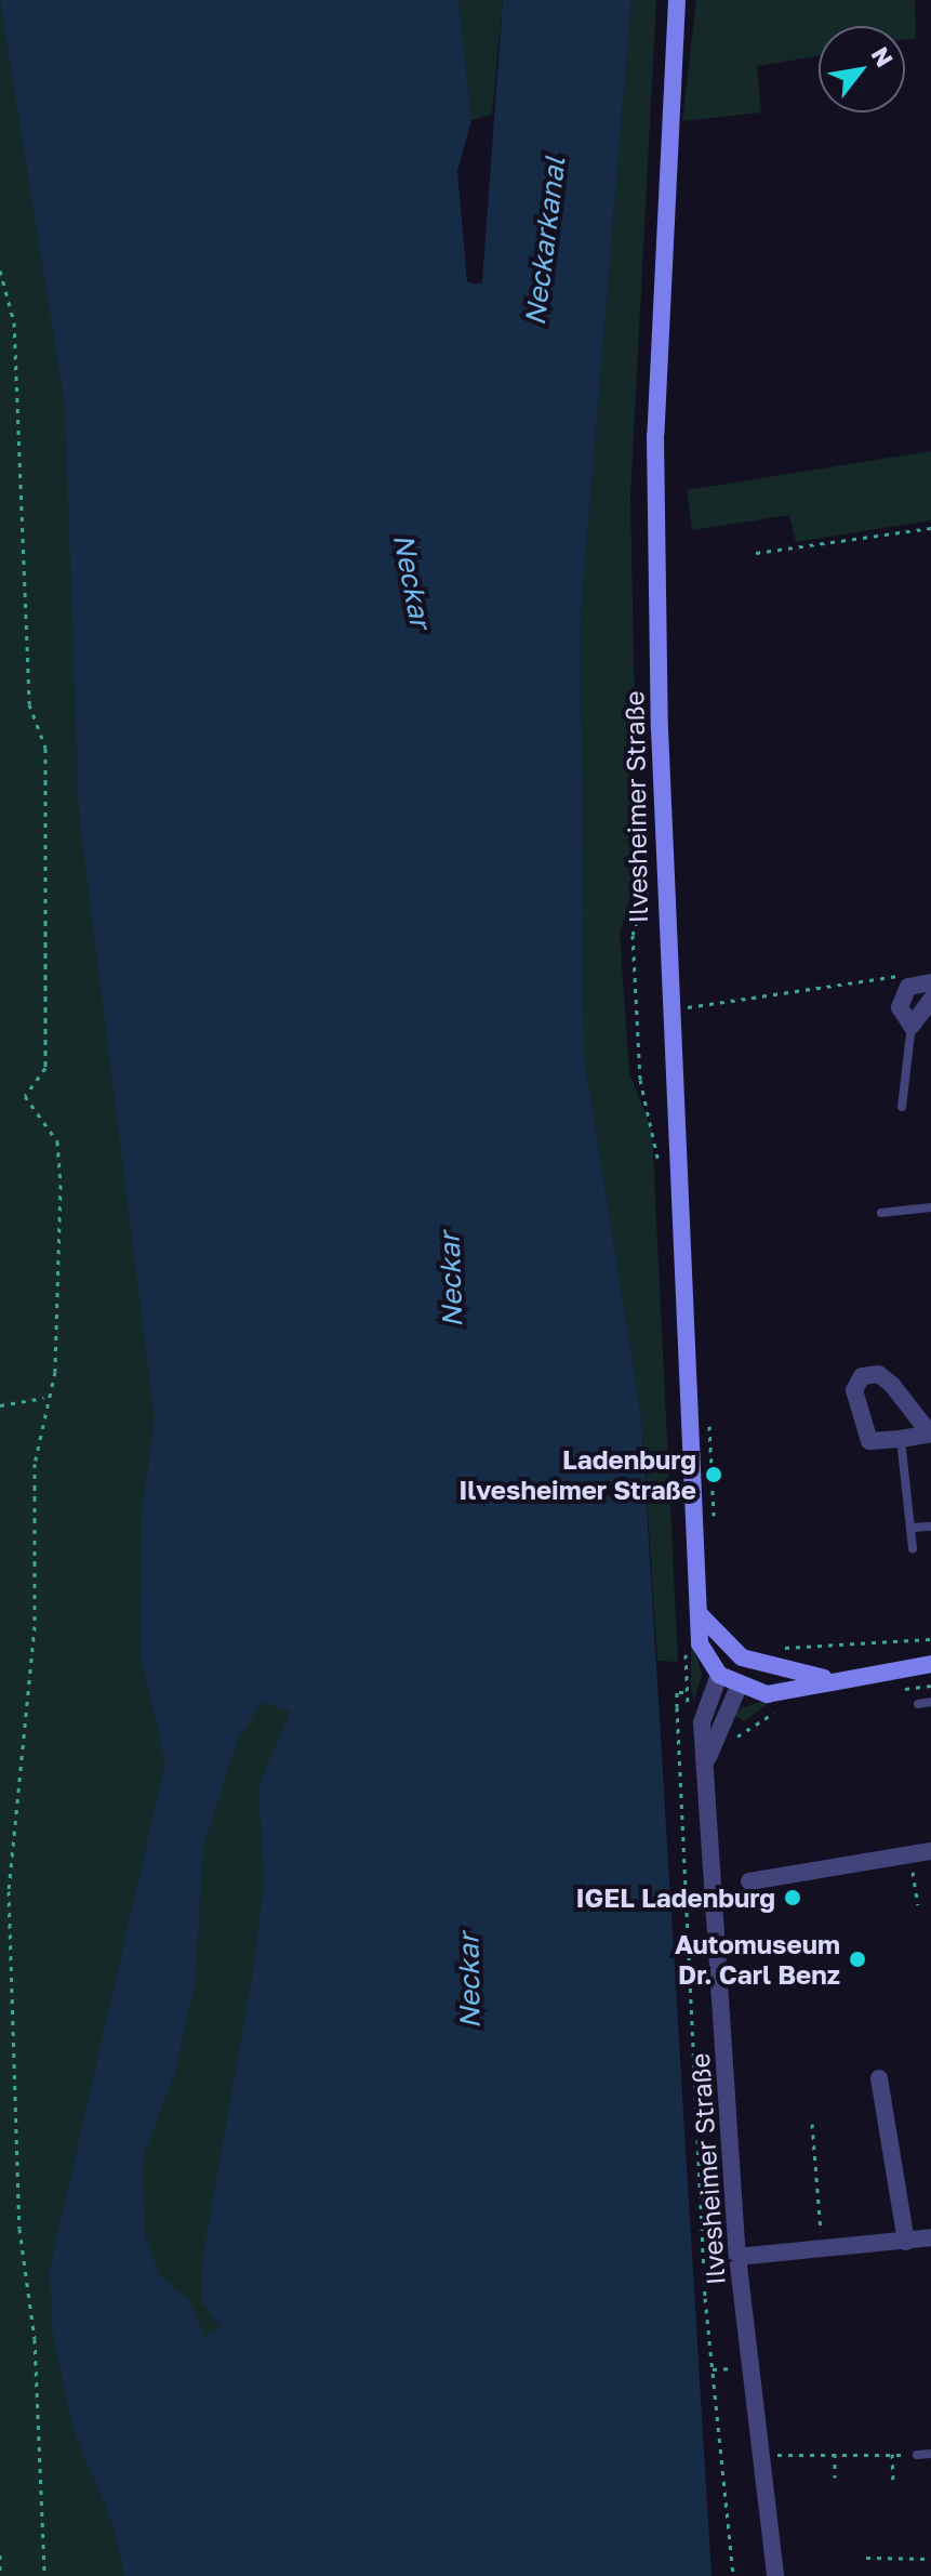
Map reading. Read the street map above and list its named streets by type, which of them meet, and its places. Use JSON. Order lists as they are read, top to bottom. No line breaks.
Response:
{"streets":{"main road":["Ilvesheimer Straße"]},"water":["Neckarkanal","Neckar"],"places":["Ladenburg Ilvesheimer Straße","IGEL Ladenburg","Automuseum Dr. Carl Benz"],"north":"top right"}
